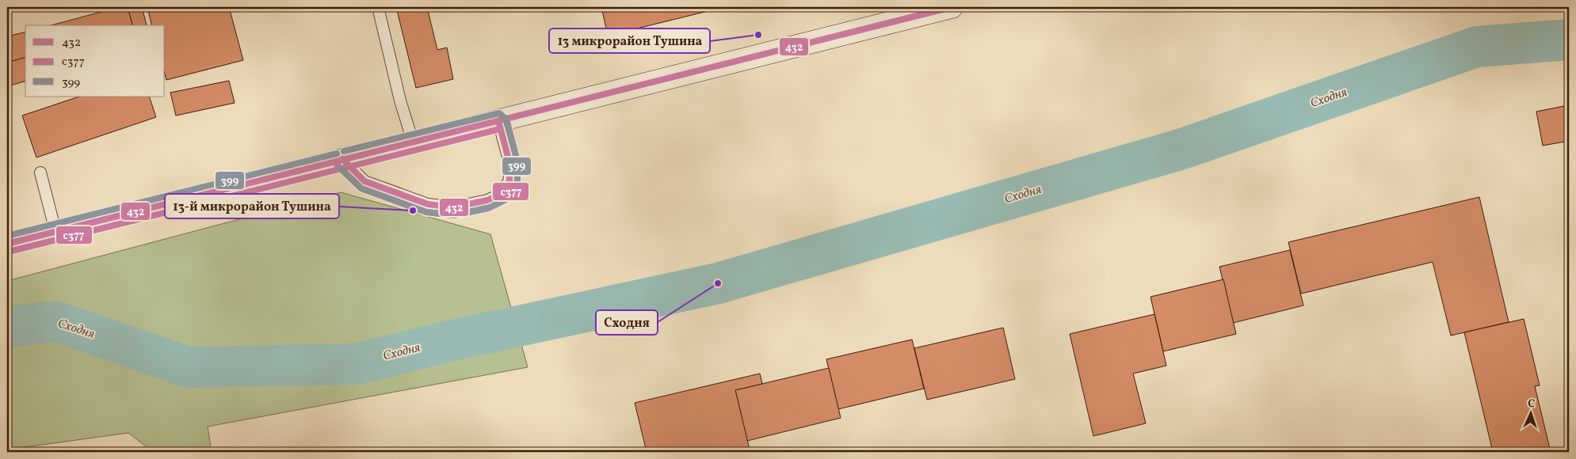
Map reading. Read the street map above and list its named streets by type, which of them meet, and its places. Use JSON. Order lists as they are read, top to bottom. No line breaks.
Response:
{"water":["Сходня"],"places":["13 микрорайон Тушина","13-й микрорайон Тушина","Сходня"],"lines":["transit line 432","transit line 399","transit line с377"],"legend":["432","с377","399"],"north":"top"}
